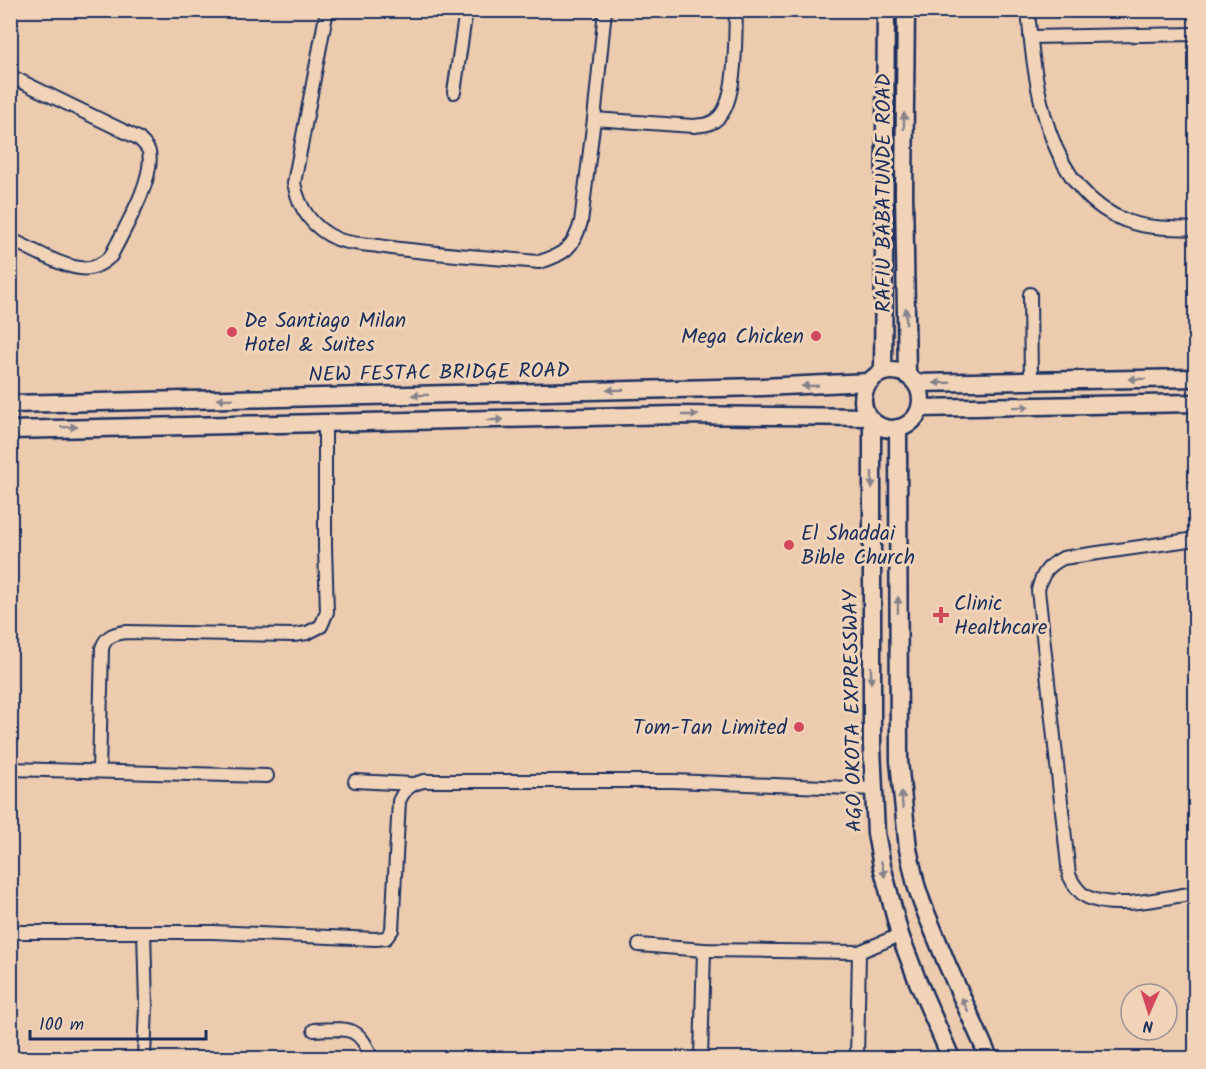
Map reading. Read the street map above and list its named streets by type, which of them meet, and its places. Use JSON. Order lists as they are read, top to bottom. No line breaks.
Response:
{"streets":{"main road":["RAFIU BABATUNDE ROAD","NEW FESTAC BRIDGE ROAD","AGO OKOTA EXPRESSWAY"]},"crossings":[["RAFIU BABATUNDE ROAD","NEW FESTAC BRIDGE ROAD"],["RAFIU BABATUNDE ROAD","AGO OKOTA EXPRESSWAY"],["NEW FESTAC BRIDGE ROAD","AGO OKOTA EXPRESSWAY"]],"places":{"other":["De Santiago Milan Hotel & Suites","Mega Chicken","El Shaddai Bible Church","Tom-Tan Limited"],"health":["Clinic Healthcare"]},"scale_bar":"100 m","north":"bottom"}
